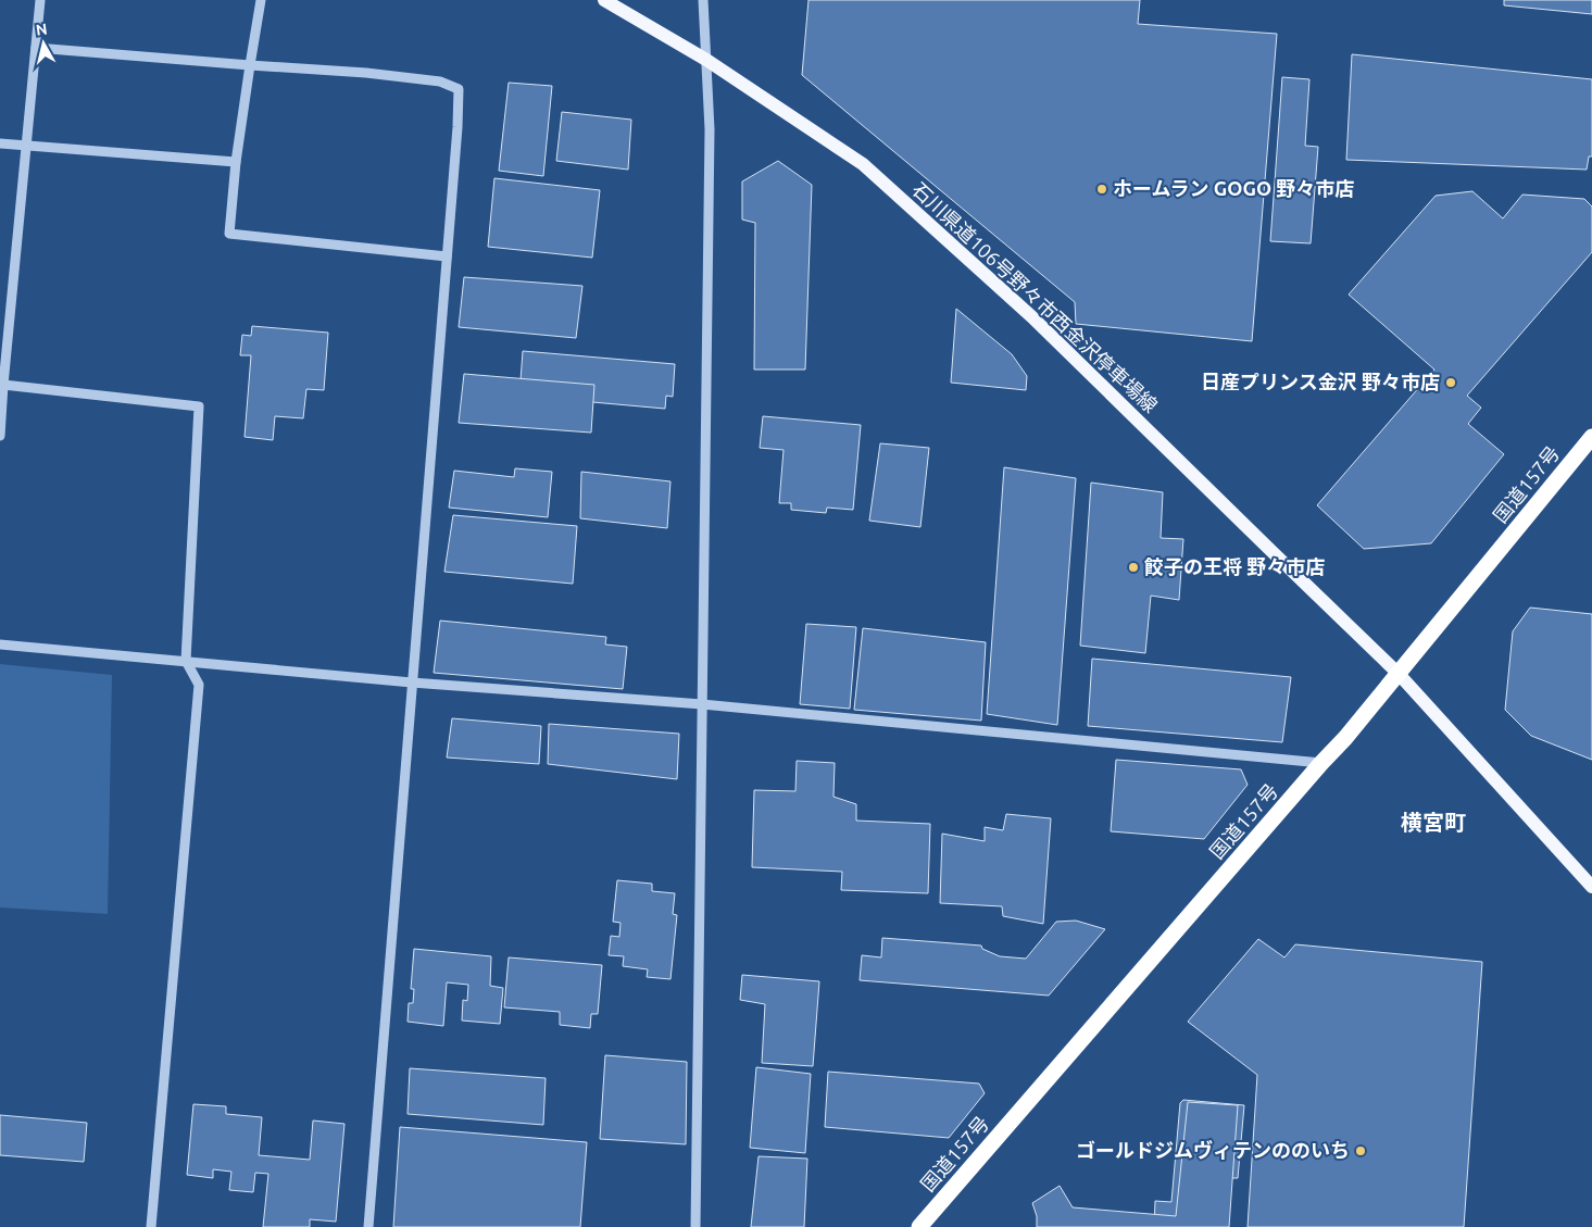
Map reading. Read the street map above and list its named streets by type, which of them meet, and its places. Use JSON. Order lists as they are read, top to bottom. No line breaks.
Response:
{"streets":{"highway":["国道157号"],"main road":["石川県道106号野々市西金沢停車場線"]},"crossings":[["石川県道106号野々市西金沢停車場線","国道157号"]],"districts":["横宮町"],"places":["ホームラン GOGO 野々市店","日産プリンス金沢 野々市店","餃子の王将 野々市店","ゴールドジムヴィテンののいち"],"north":"top"}
